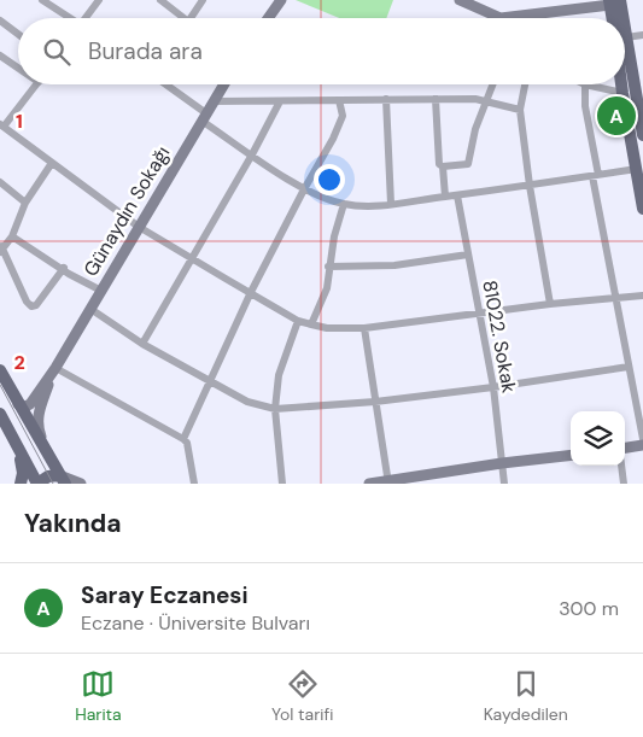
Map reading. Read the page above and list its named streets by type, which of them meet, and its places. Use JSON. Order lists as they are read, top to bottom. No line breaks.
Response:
{"streets":{"street":["Günaydın Sokağı","81022. Sokak"]},"page":{"search":"Burada ara","pins":"A","heading":"Yakında","list":[{"mark":"A","name":"Saray Eczanesi","note":"Eczane · Üniversite Bulvarı","value":"300 m"}],"nav":["Harita","Yol tarifi","Kaydedilen"]},"grid":{"rows":["1","2"]}}
